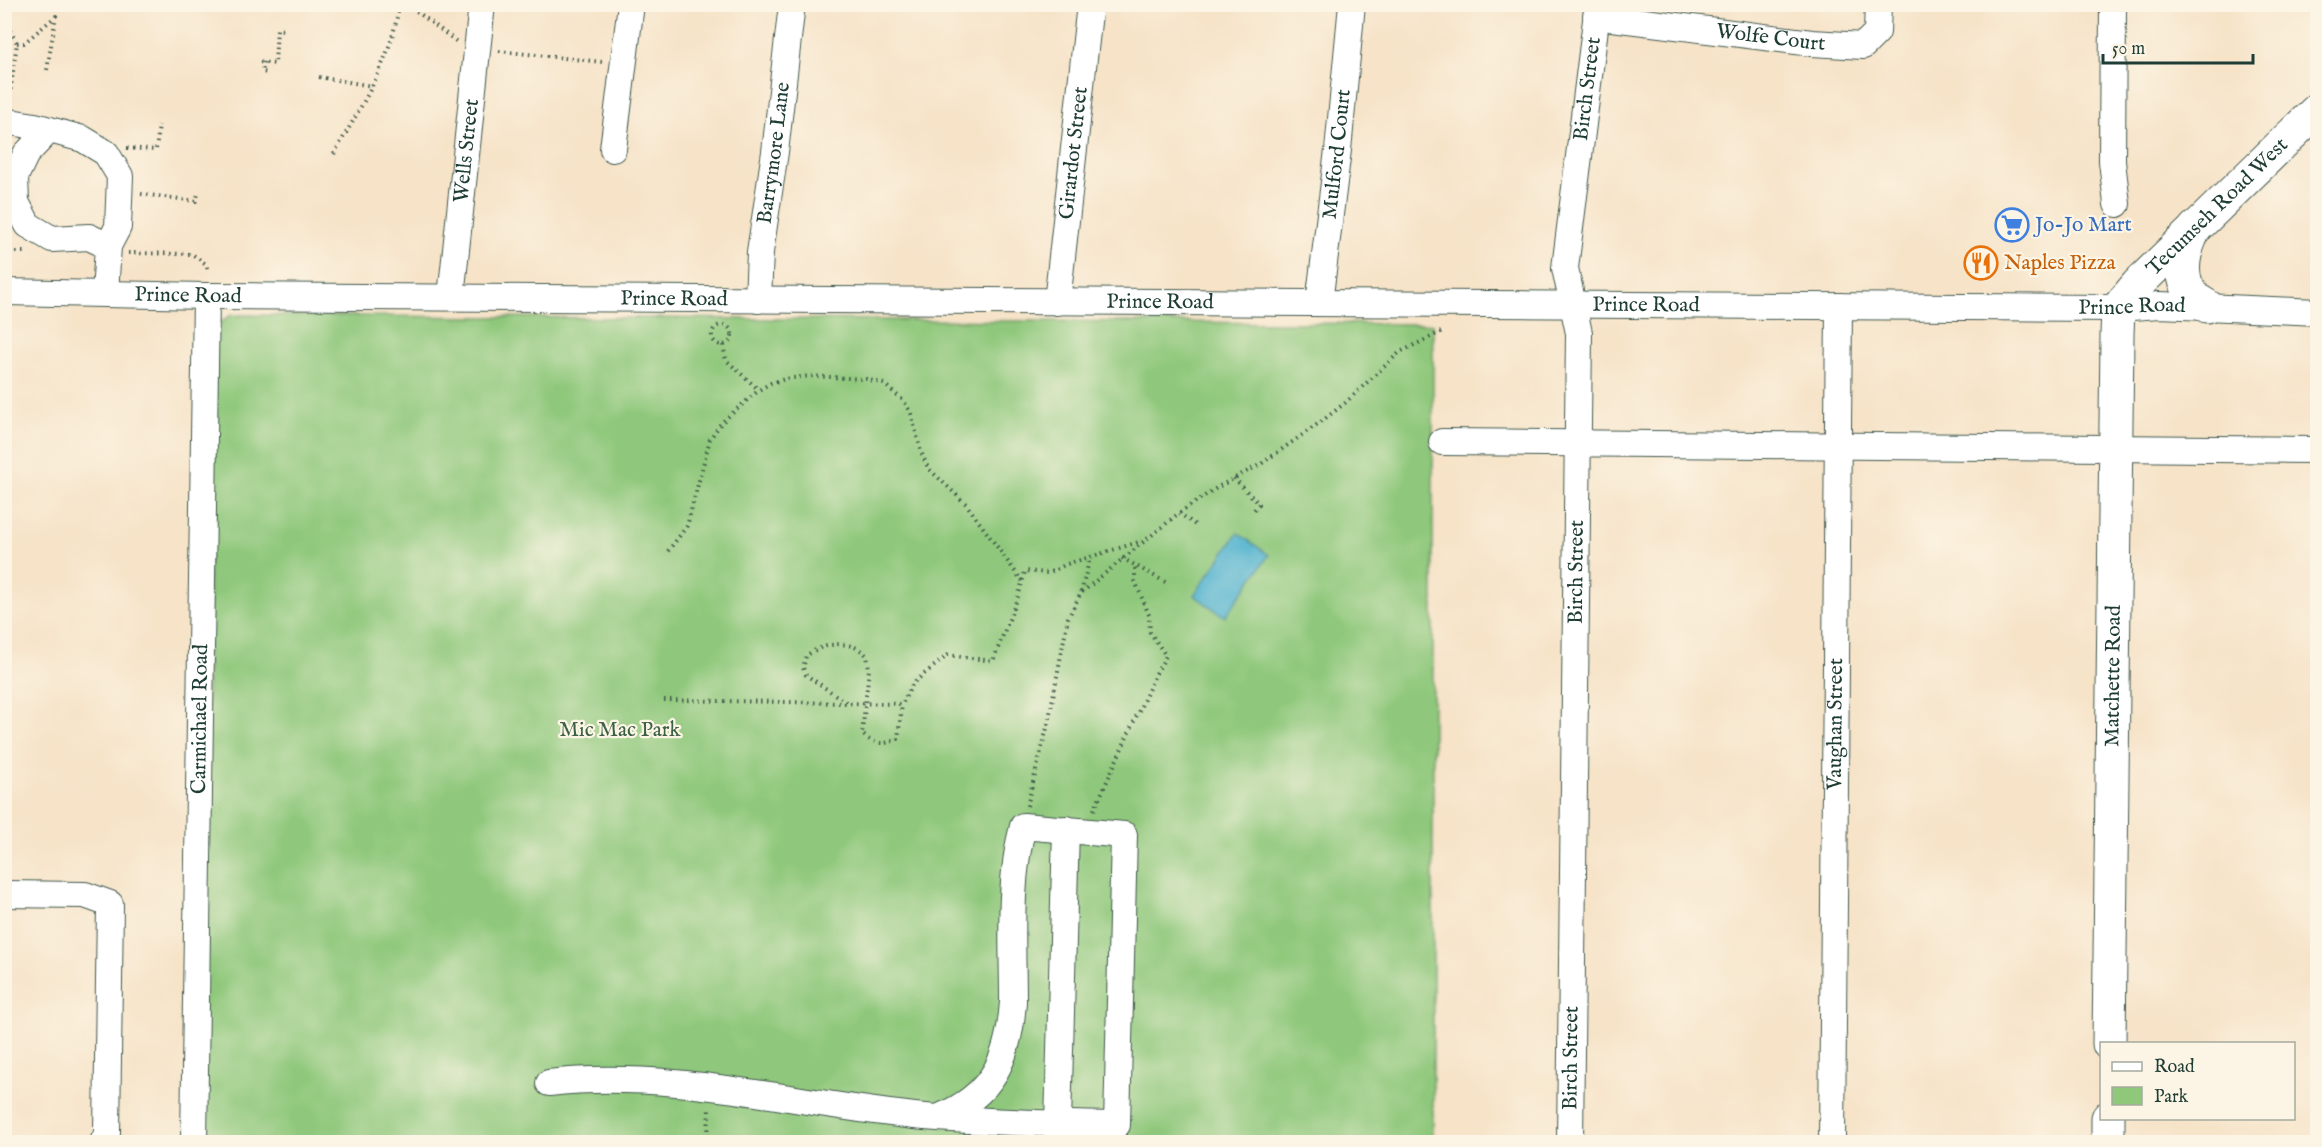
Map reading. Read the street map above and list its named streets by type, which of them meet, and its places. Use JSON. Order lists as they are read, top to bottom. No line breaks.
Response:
{"streets":{"main road":["Tecumseh Road West","Matchette Road"],"street":["Wolfe Court","Birch Street","Wells Street","Barrymore Lane","Girardot Street","Mulford Court","Prince Road","Carmichael Road","Vaughan Street"]},"crossings":[["Wolfe Court","Birch Street"],["Birch Street","Prince Road"],["Wells Street","Prince Road"],["Barrymore Lane","Prince Road"],["Girardot Street","Prince Road"],["Mulford Court","Prince Road"],["Tecumseh Road West","Prince Road"],["Tecumseh Road West","Matchette Road"],["Prince Road","Matchette Road"],["Prince Road","Carmichael Road"],["Prince Road","Vaughan Street"]],"parks":["Mic Mac Park"],"places":{"supermarket":["Jo-Jo Mart"],"restaurant":["Naples Pizza"]},"legend":["Road","Park"],"scale_bar":"50 m"}
